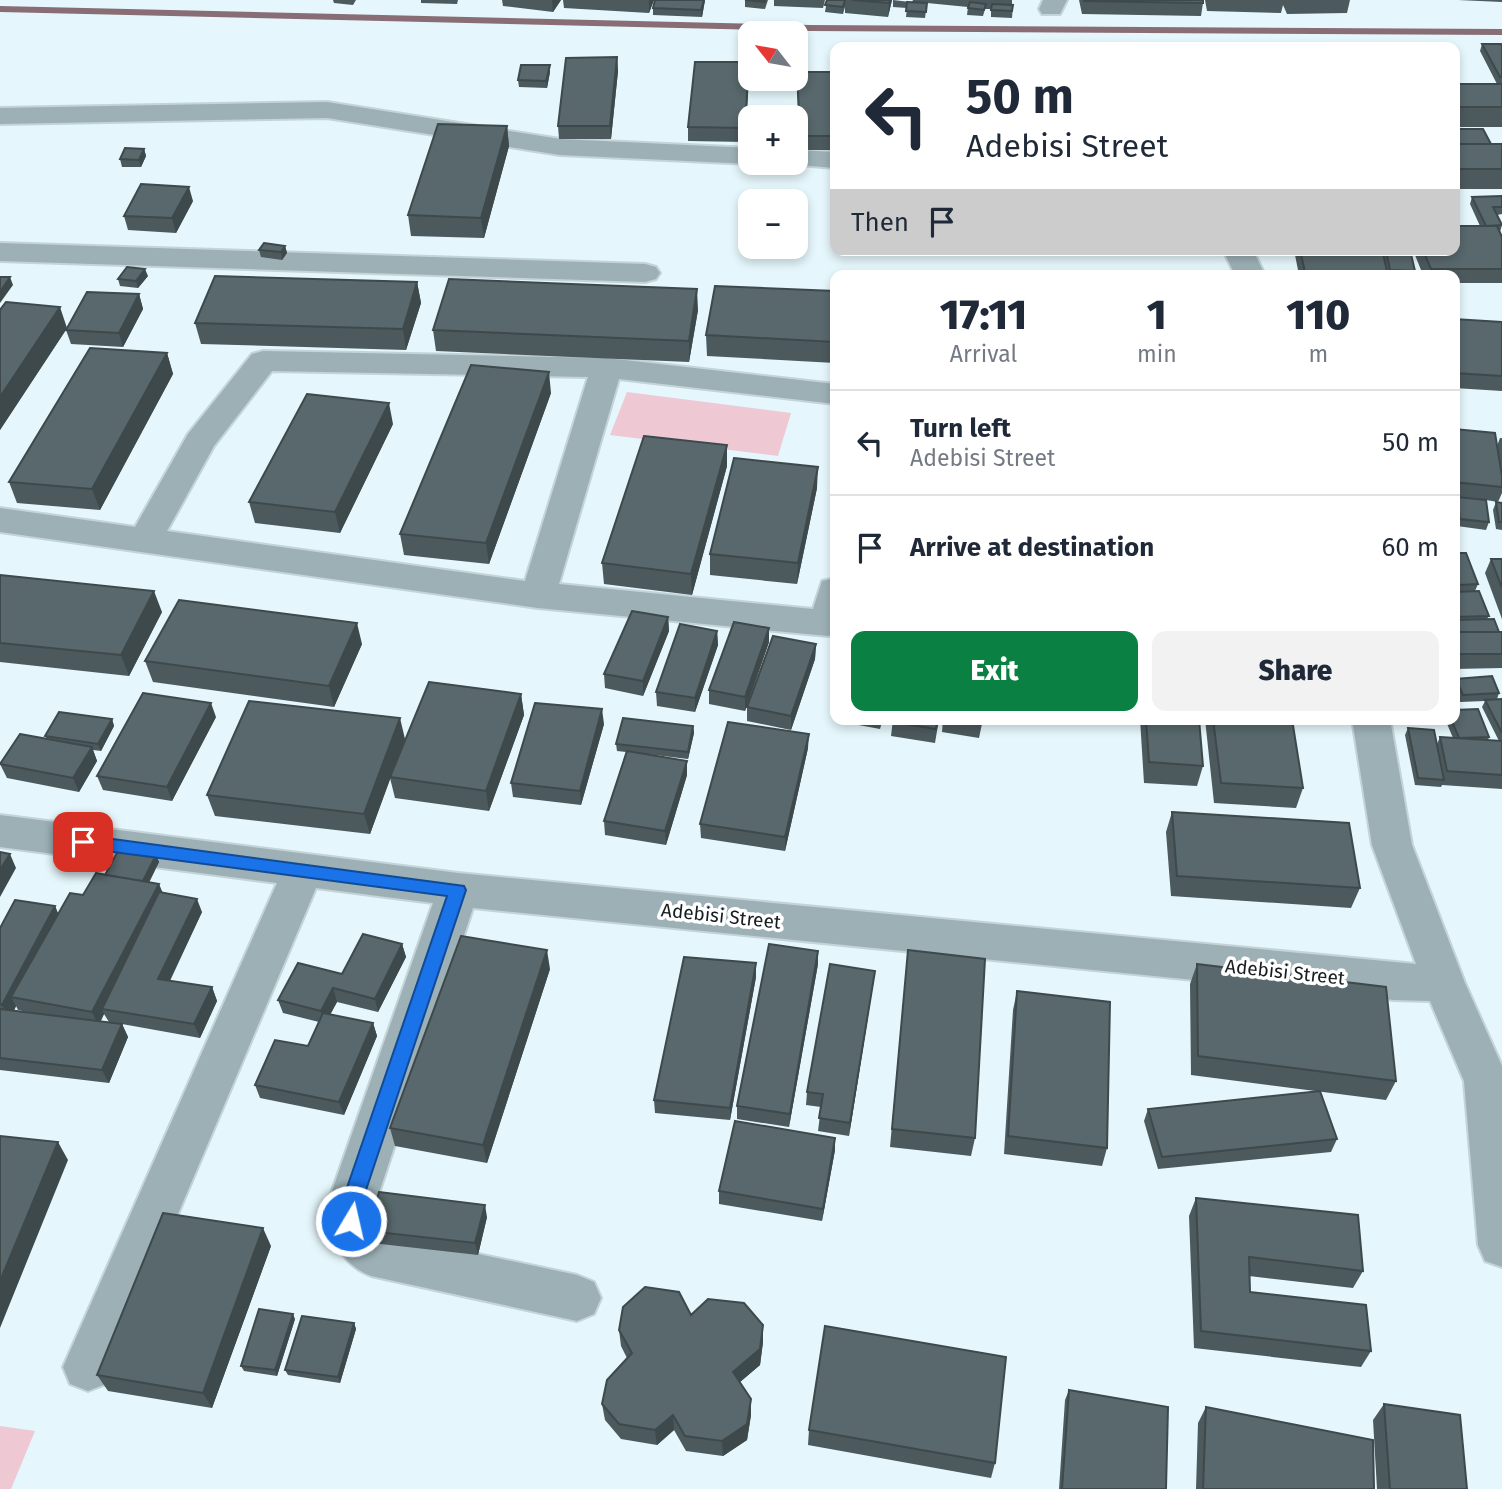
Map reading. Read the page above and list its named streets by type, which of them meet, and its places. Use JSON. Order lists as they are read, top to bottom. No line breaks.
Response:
{"streets":{"street":["Adebisi Street"]},"north":"top left","page":{"map_buttons":["+","−"],"turn":["50 m","Adebisi Street"],"then":"Then","eta":["17:11","Arrival","1","min","110","m"],"list":[{"name":"Turn left","note":"Adebisi Street","value":"50 m"},{"name":"Arrive at destination","value":"60 m"}],"buttons":["Exit","Share"]}}
